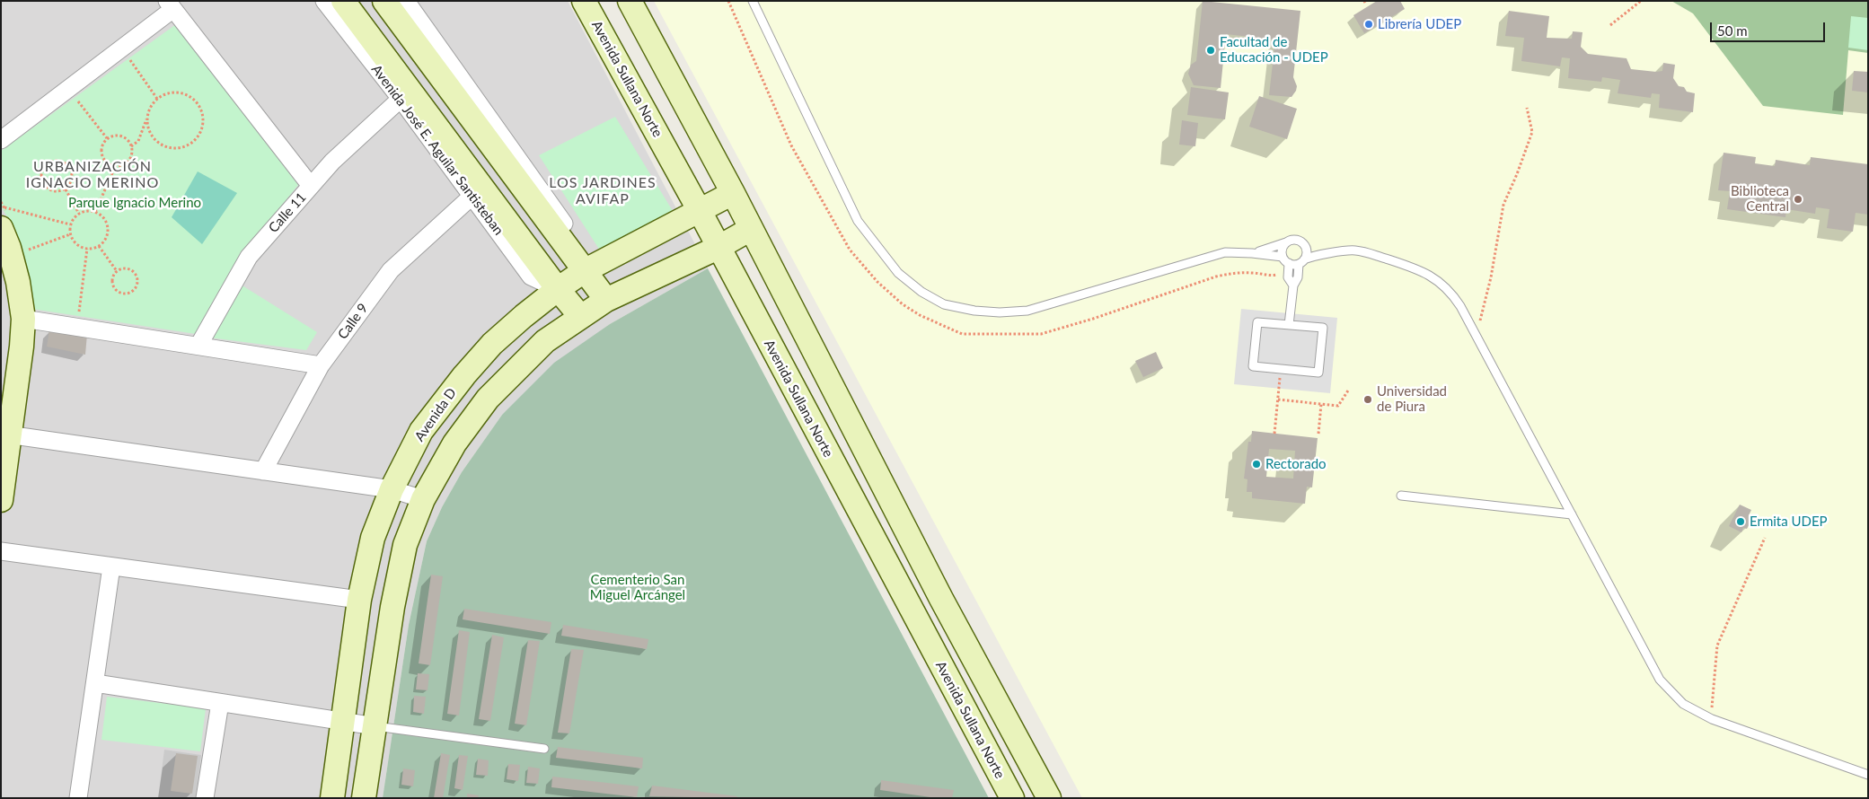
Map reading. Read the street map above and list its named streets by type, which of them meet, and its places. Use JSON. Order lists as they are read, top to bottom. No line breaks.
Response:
{"streets":{"main road":["Avenida Sullana Norte","Avenida José E. Aguilar Santisteban","Avenida D"],"street":["Calle 11","Calle 9"]},"crossings":[["Avenida Sullana Norte","Avenida D"],["Avenida José E. Aguilar Santisteban","Calle 11"],["Avenida José E. Aguilar Santisteban","Calle 9"],["Avenida José E. Aguilar Santisteban","Avenida D"]],"districts":["URBANIZACIÓN IGNACIO MERINO","LOS JARDINES AVIFAP"],"parks":["Parque Ignacio Merino","Cementerio San Miguel Arcángel"],"places":["Librería UDEP","Facultad de Educación - UDEP","Biblioteca Central","Universidad de Piura","Rectorado","Ermita UDEP"],"scale_bar":"50 m"}
